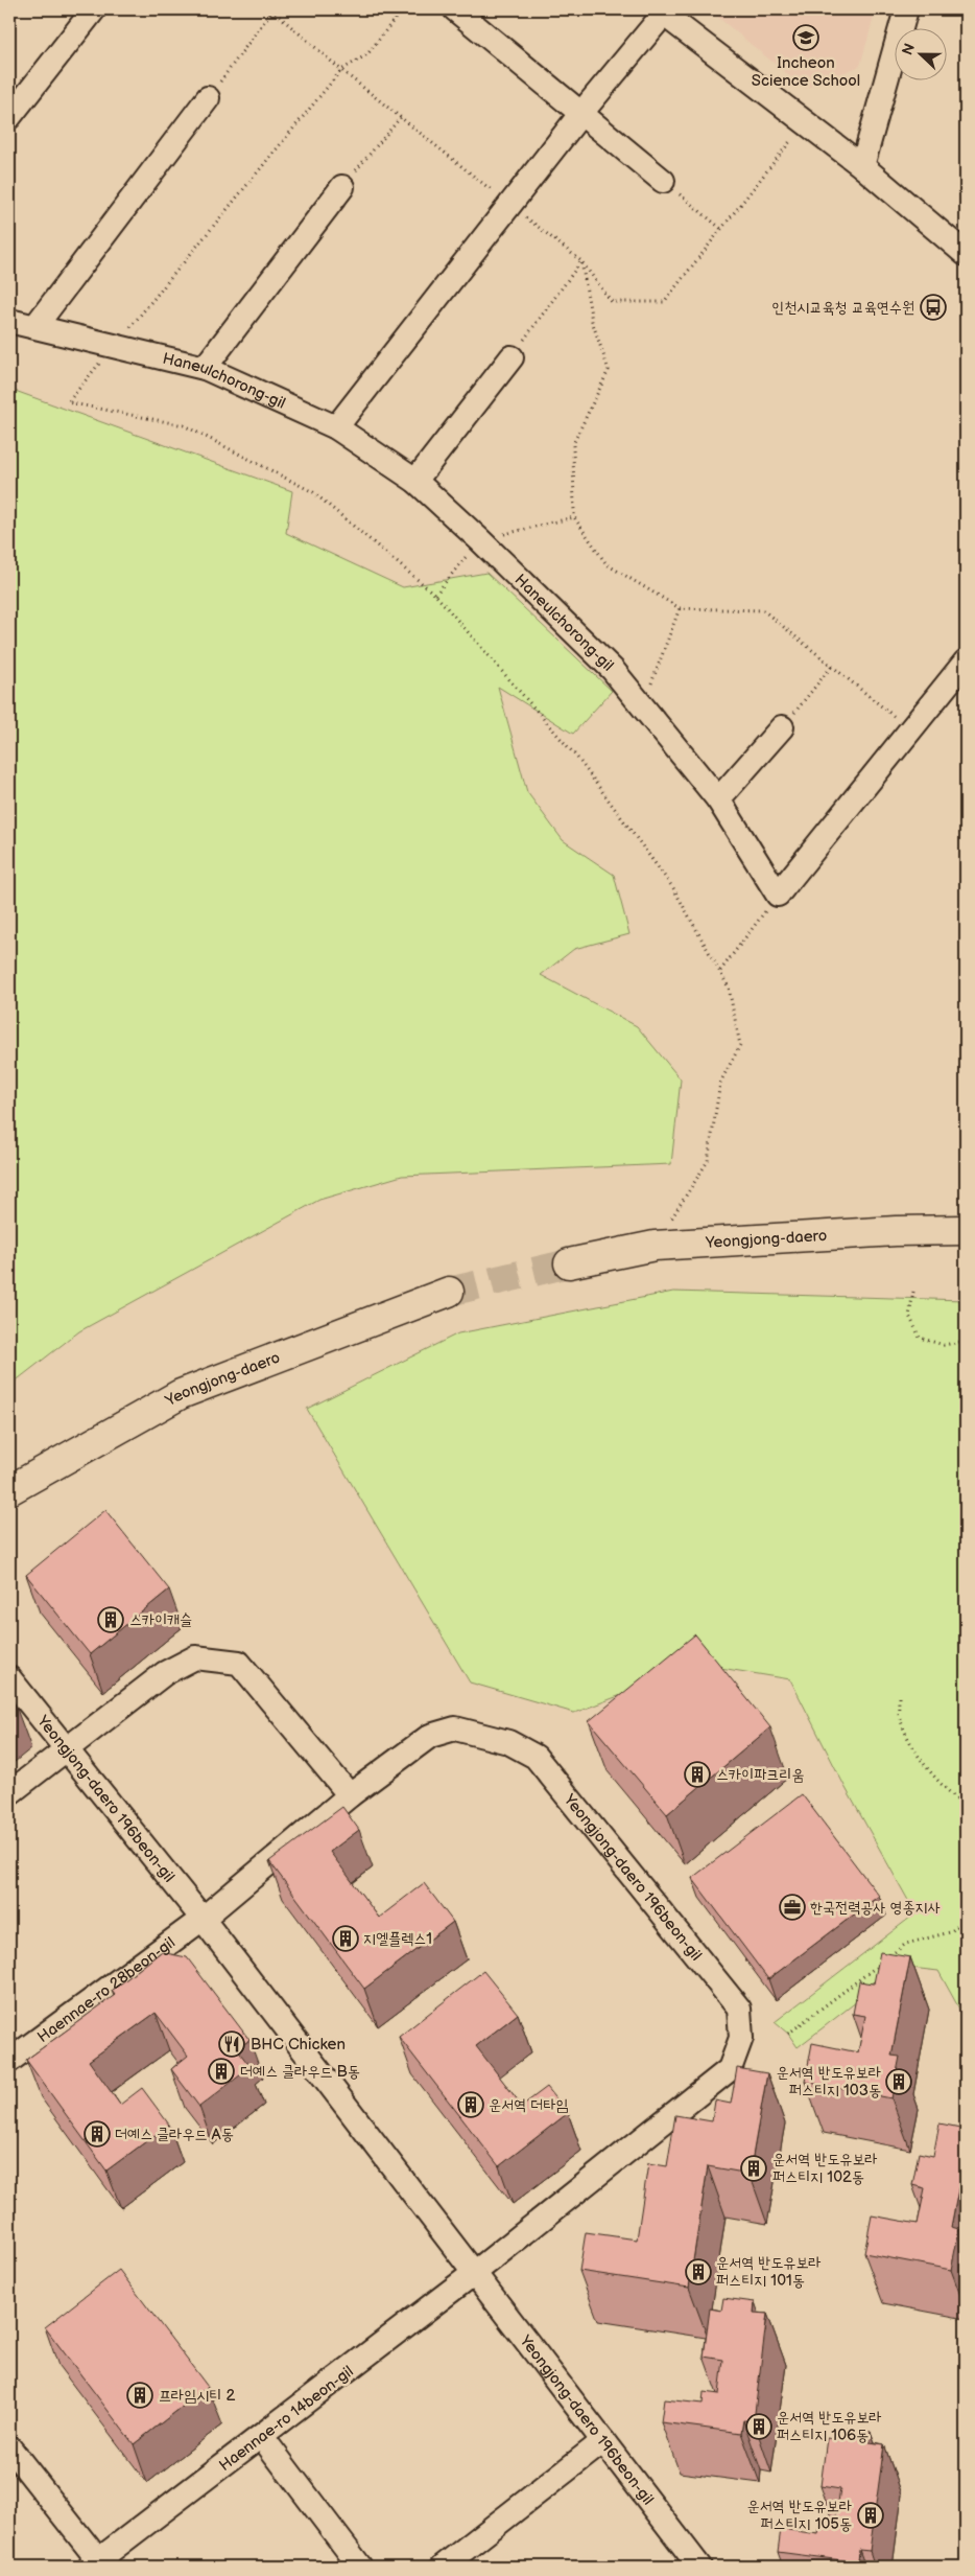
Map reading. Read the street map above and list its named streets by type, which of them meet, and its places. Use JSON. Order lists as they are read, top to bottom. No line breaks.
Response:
{"streets":{"main road":["Yeongjong-daero"],"street":["Haneulchorong-gil","Yeongjong-daero 196beon-gil","Haennae-ro 28beon-gil","Haennae-ro 14beon-gil"]},"crossings":[["Yeongjong-daero 196beon-gil","Haennae-ro 28beon-gil"],["Yeongjong-daero 196beon-gil","Haennae-ro 14beon-gil"]],"places":{"school or university":["Incheon Science School"],"bus stop":["인천시교육청 교육연수원"],"building":["스카이캐슬","스카이파크리움","지엘플렉스1","더예스 클라우드 B동","운서역 반도유보라 퍼스티지 103동","운서역 더타임","더예스 클라우드 A동","운서역 반도유보라 퍼스티지 102동","운서역 반도유보라 퍼스티지 101동","프라임시티 2","운서역 반도유보라 퍼스티지 106동","운서역 반도유보라 퍼스티지 105동"],"office":["한국전력공사 영종지사"],"restaurant":["BHC Chicken"]},"north":"left"}
